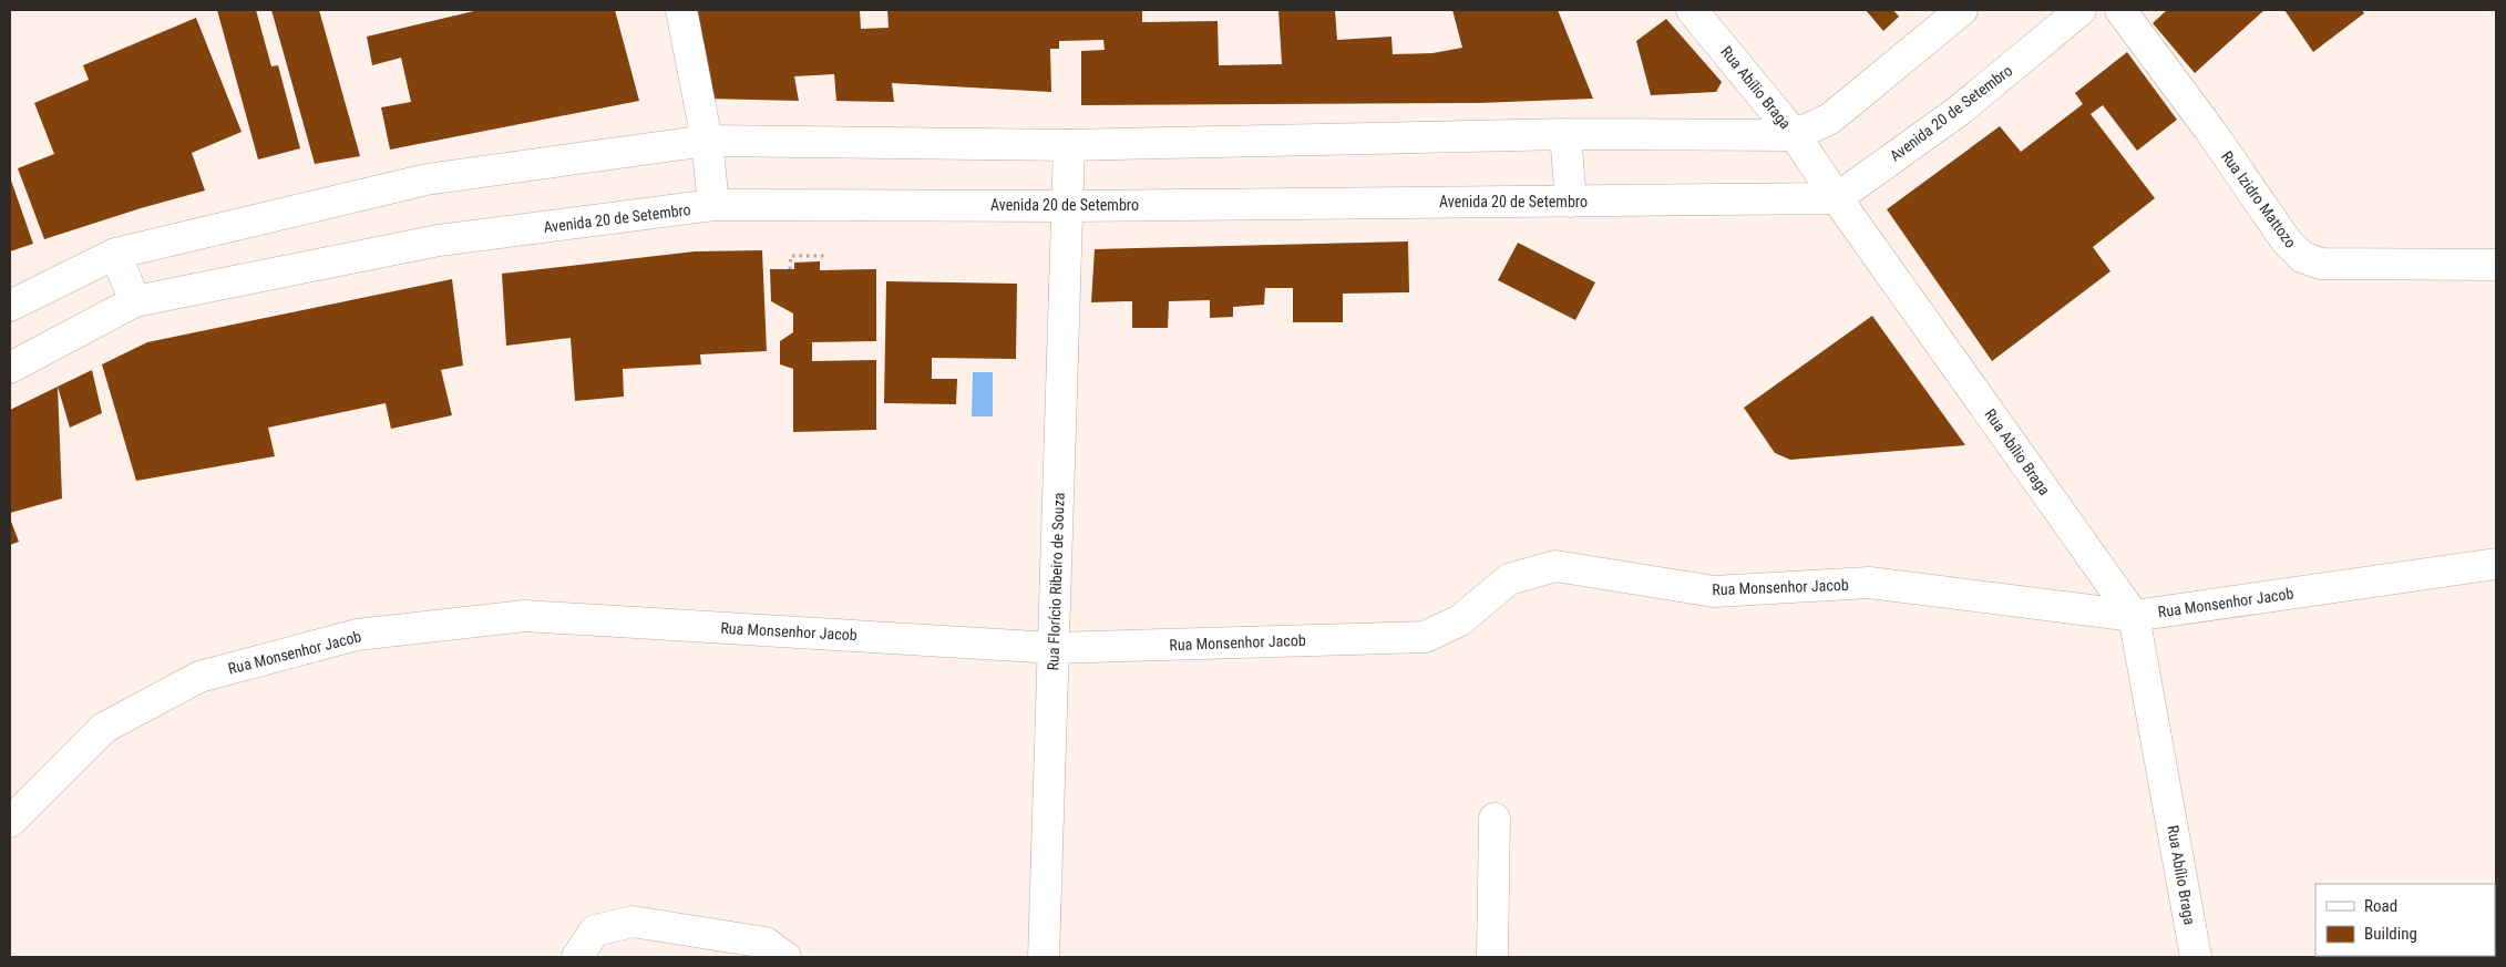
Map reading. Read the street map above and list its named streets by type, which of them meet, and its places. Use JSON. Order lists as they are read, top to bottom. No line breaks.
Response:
{"streets":{"street":["Rua Abílio Braga","Avenida 20 de Setembro","Rua Izidro Mattozo","Rua Florício Ribeiro de Souza","Rua Monsenhor Jacob"]},"crossings":[["Rua Abílio Braga","Avenida 20 de Setembro"],["Rua Abílio Braga","Rua Monsenhor Jacob"],["Avenida 20 de Setembro","Rua Florício Ribeiro de Souza"],["Rua Florício Ribeiro de Souza","Rua Monsenhor Jacob"]],"legend":["Road","Building"]}
